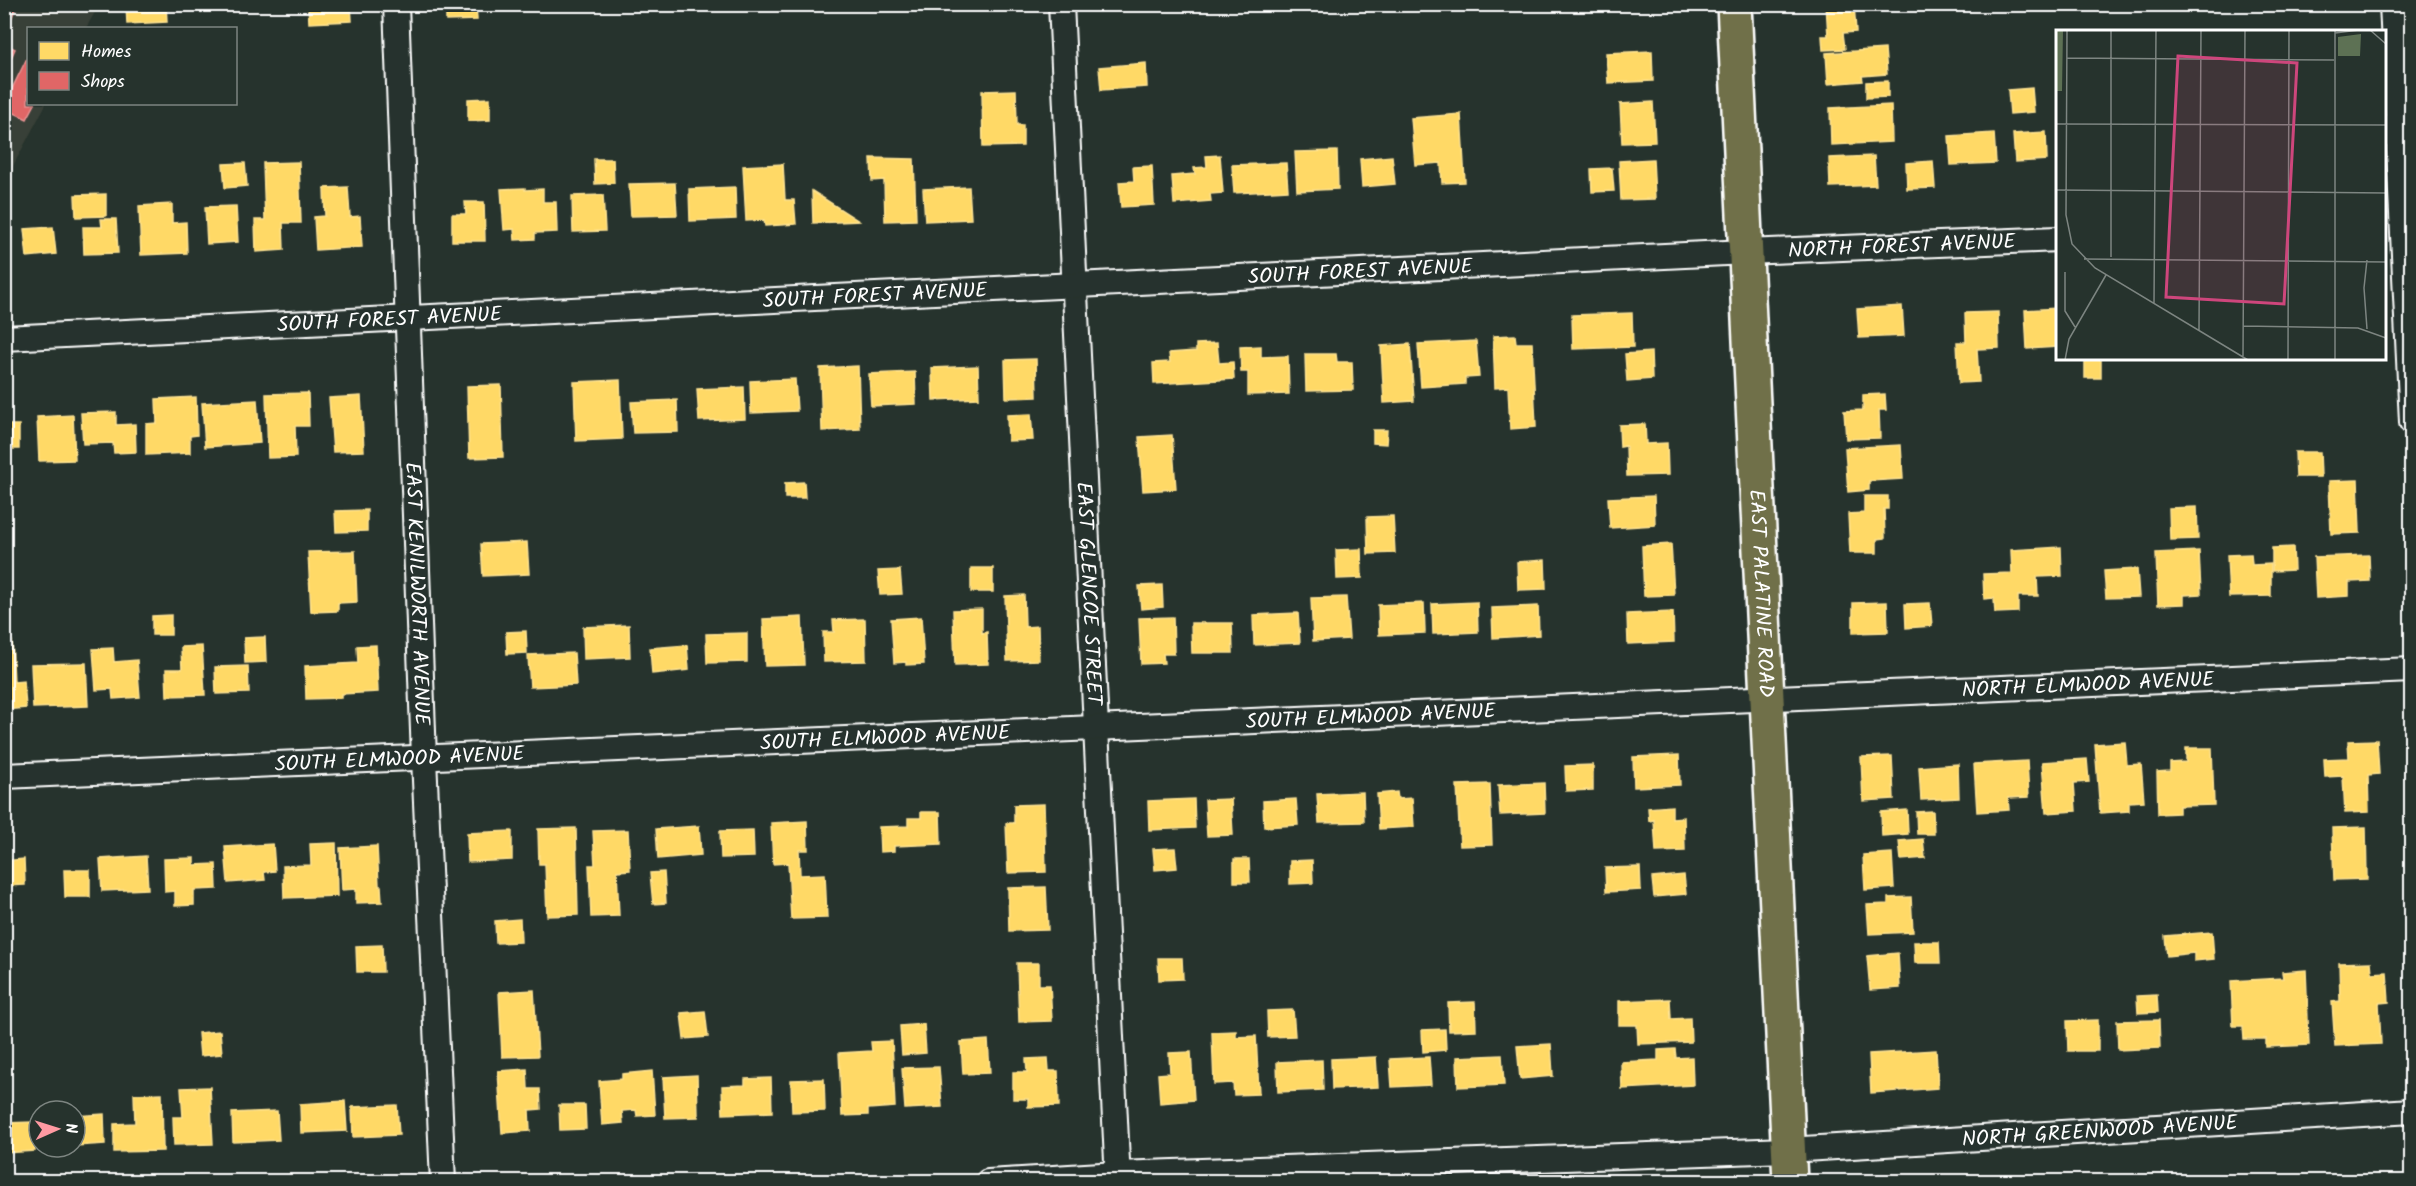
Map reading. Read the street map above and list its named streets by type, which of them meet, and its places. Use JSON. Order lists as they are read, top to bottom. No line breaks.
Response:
{"streets":{"main road":["EAST PALATINE ROAD"],"street":["NORTH FOREST AVENUE","SOUTH FOREST AVENUE","EAST KENILWORTH AVENUE","EAST GLENCOE STREET","NORTH ELMWOOD AVENUE","SOUTH ELMWOOD AVENUE","NORTH GREENWOOD AVENUE"]},"crossings":[["NORTH FOREST AVENUE","SOUTH FOREST AVENUE"],["NORTH FOREST AVENUE","EAST PALATINE ROAD"],["SOUTH FOREST AVENUE","EAST KENILWORTH AVENUE"],["SOUTH FOREST AVENUE","EAST GLENCOE STREET"],["SOUTH FOREST AVENUE","EAST PALATINE ROAD"],["EAST KENILWORTH AVENUE","SOUTH ELMWOOD AVENUE"],["EAST GLENCOE STREET","SOUTH ELMWOOD AVENUE"],["EAST GLENCOE STREET","NORTH GREENWOOD AVENUE"],["EAST PALATINE ROAD","NORTH ELMWOOD AVENUE"],["EAST PALATINE ROAD","SOUTH ELMWOOD AVENUE"],["EAST PALATINE ROAD","NORTH GREENWOOD AVENUE"],["NORTH ELMWOOD AVENUE","SOUTH ELMWOOD AVENUE"]],"legend":["Homes","Shops"],"north":"right"}
